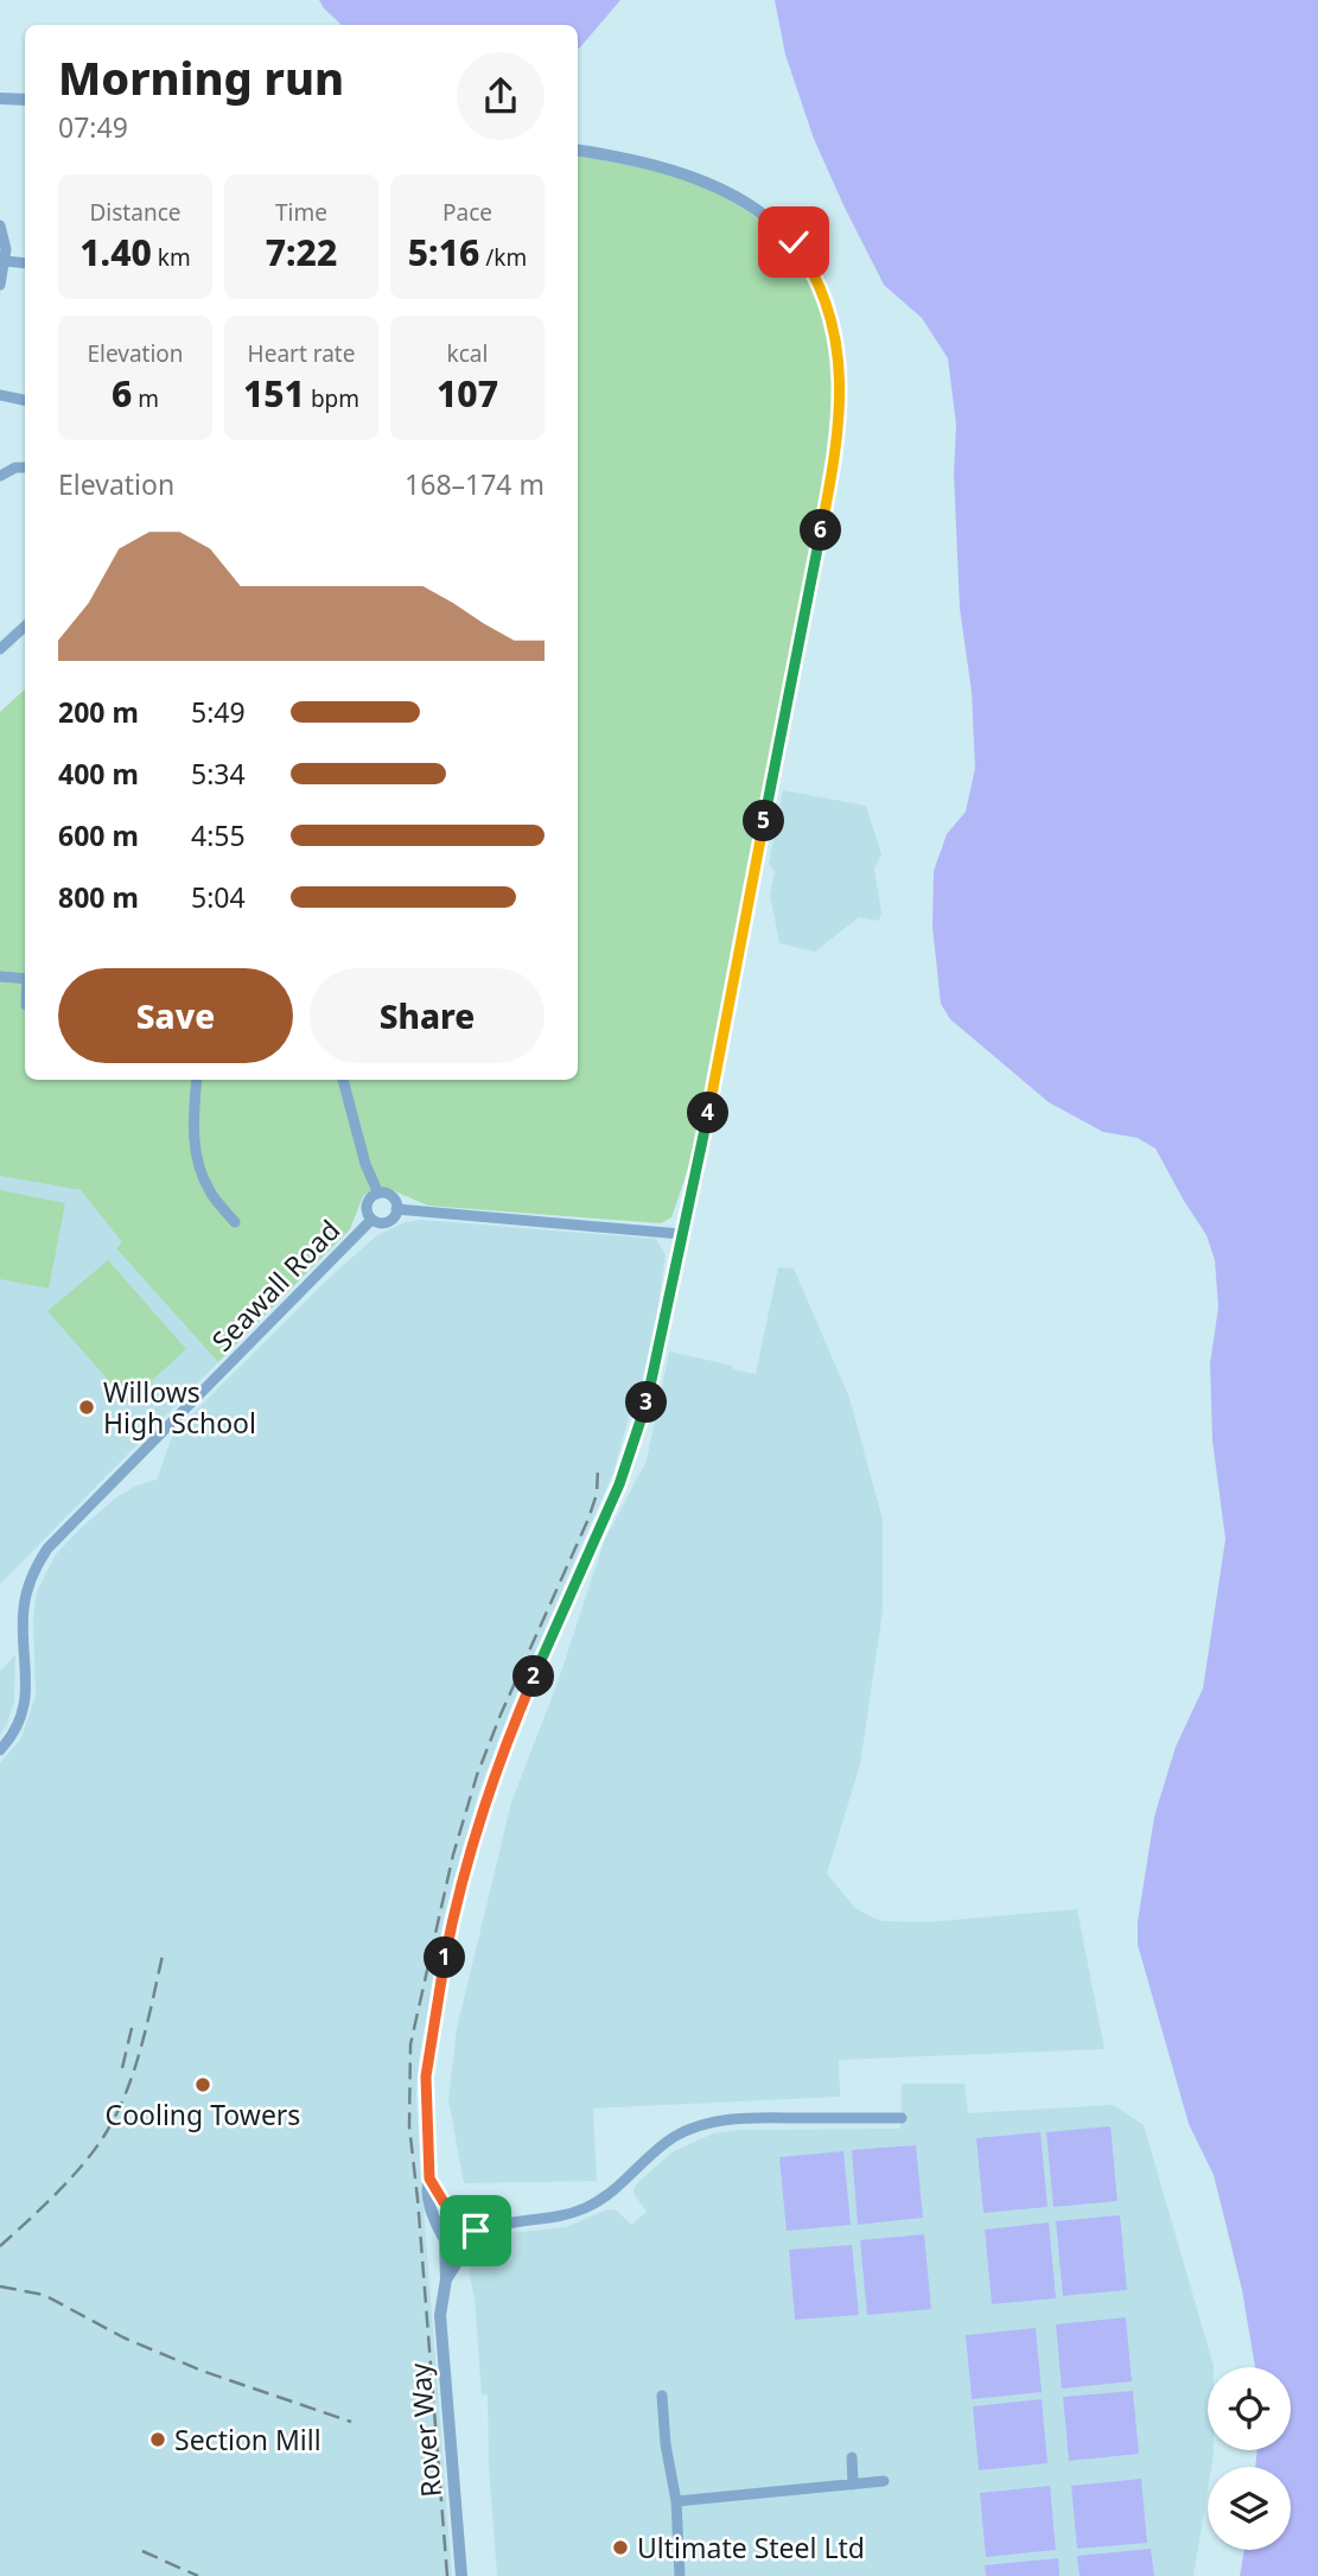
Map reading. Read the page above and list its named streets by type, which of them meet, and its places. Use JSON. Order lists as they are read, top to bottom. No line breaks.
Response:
{"streets":{"street":["Seawall Road","Rover Way"]},"places":["Willows High School","Cooling Towers","Section Mill","Ultimate Steel Ltd"],"page":{"heading":["Morning run","07:49"],"stats":[["Distance","1.40 km"],["Time","7:22"],["Pace","5:16 /km"],["Elevation","6 m"],["Heart rate","151 bpm"],["kcal","107"]],"chart":["Elevation","168–174 m"],"pins":["6","5","4","3","2","1"],"list":[{"name":"200 m","note":"5:49"},{"name":"400 m","note":"5:34"},{"name":"600 m","note":"4:55"},{"name":"800 m","note":"5:04"}],"buttons":["Save","Share"]}}
